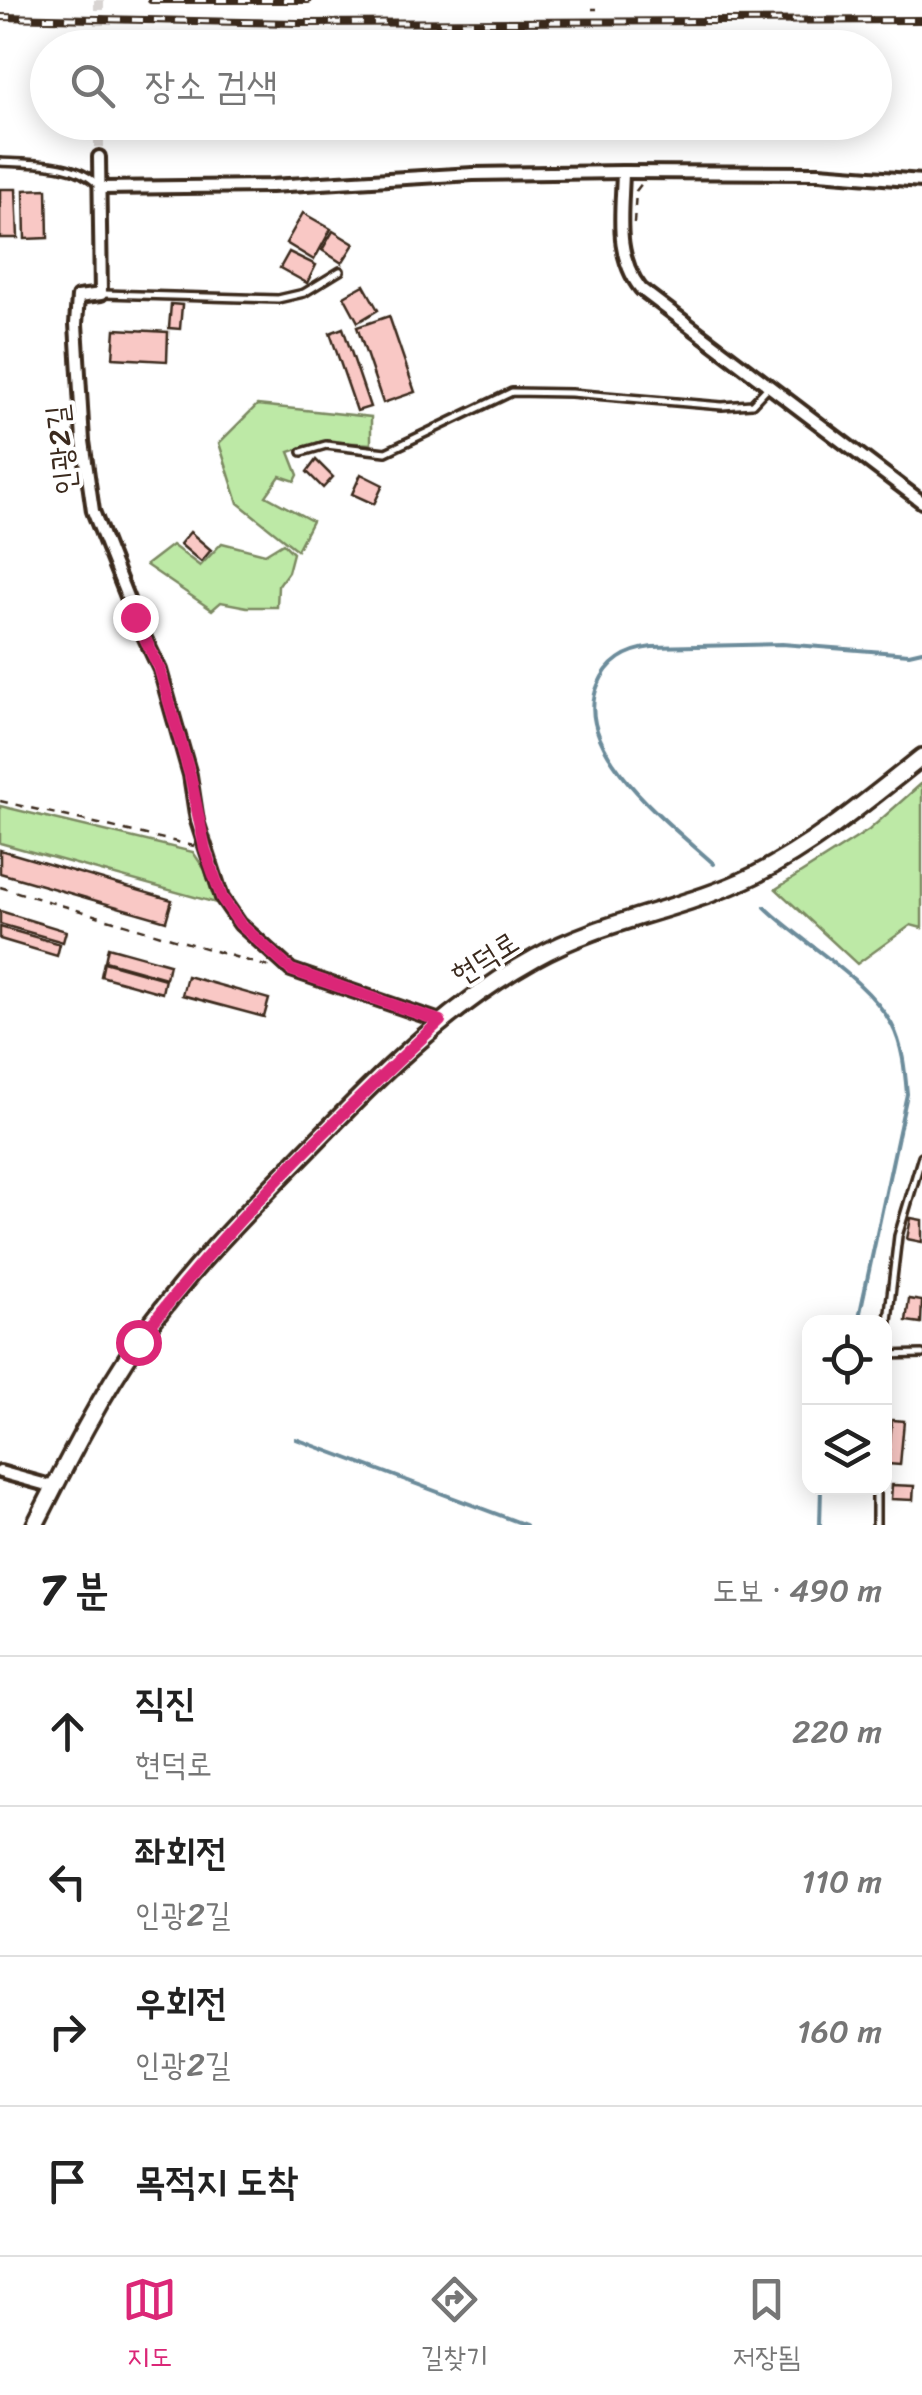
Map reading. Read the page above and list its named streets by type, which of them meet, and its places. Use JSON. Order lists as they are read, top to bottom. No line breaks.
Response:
{"streets":{"main road":["현덕로"],"street":["인광2길"]},"crossings":[["인광2길","현덕로"]],"page":{"search":"장소 검색","heading":["7 분","도보 · 490 m"],"list":[["직진","현덕로","220 m"],["좌회전","인광2길","110 m"],["우회전","인광2길","160 m"],"목적지 도착"],"nav":["지도","길찾기","저장됨"]}}
